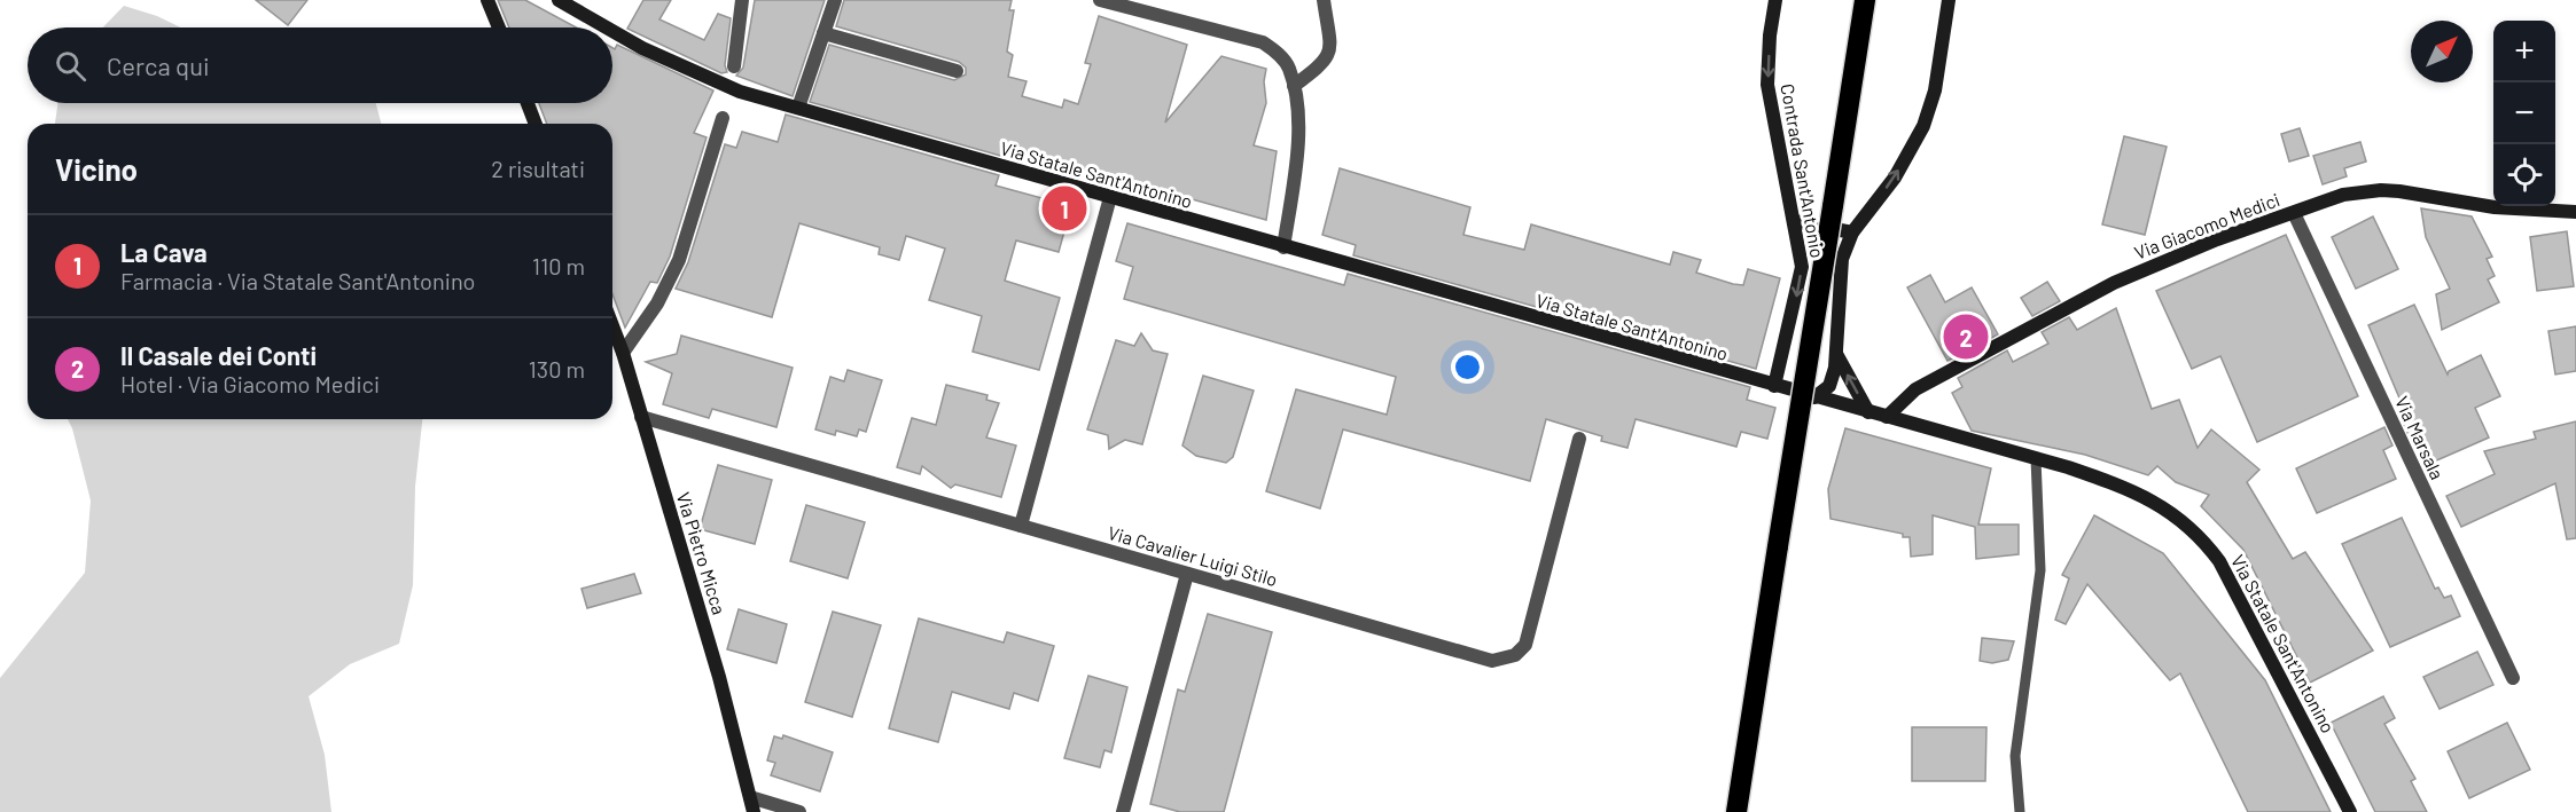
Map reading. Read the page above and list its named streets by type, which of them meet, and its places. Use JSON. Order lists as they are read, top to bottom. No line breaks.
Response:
{"streets":{"street":["Contrada Sant'Antonio","Via Statale Sant'Antonino","Via Giacomo Medici","Via Marsala","Via Pietro Micca","Via Cavalier Luigi Stilo"]},"crossings":[["Contrada Sant'Antonio","Via Statale Sant'Antonino"],["Via Statale Sant'Antonino","Via Giacomo Medici"],["Via Giacomo Medici","Via Marsala"],["Via Pietro Micca","Via Cavalier Luigi Stilo"]],"north":"top right","page":{"map_buttons":["+","−"],"search":"Cerca qui","heading":["Vicino","2 risultati"],"pins":["1","2"],"list":[{"mark":"1","name":"La Cava","note":"Farmacia · Via Statale Sant'Antonino","value":"110 m"},{"mark":"2","name":"Il Casale dei Conti","note":"Hotel · Via Giacomo Medici","value":"130 m"}]}}
